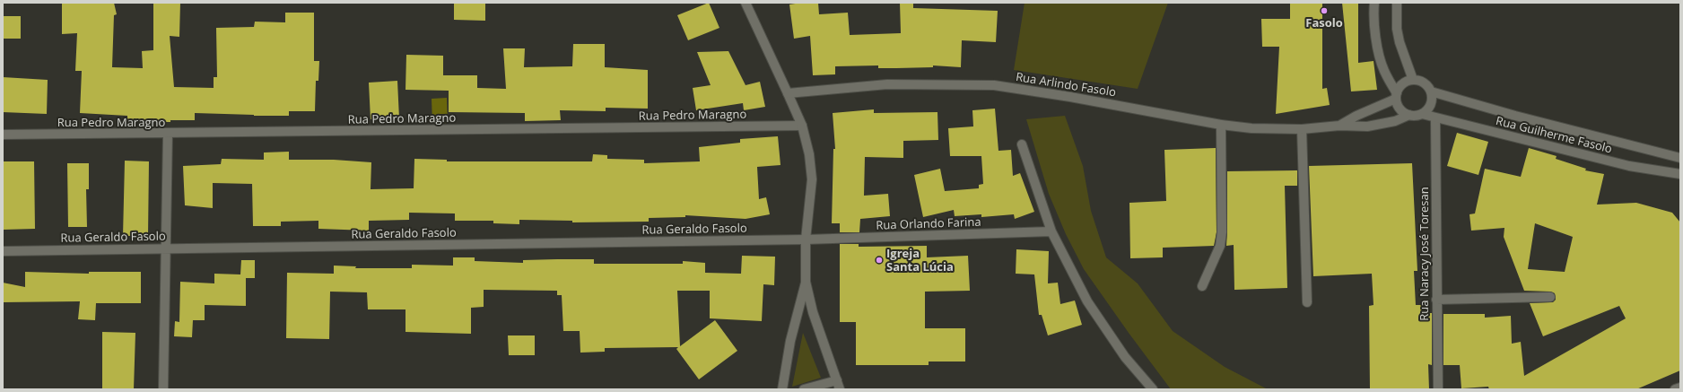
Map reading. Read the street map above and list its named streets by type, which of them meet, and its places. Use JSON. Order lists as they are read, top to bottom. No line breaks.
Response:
{"streets":{"street":["Rua Arlindo Fasolo","Rua Pedro Maragno","Rua Guilherme Fasolo","Rua Orlando Farina","Rua Geraldo Fasolo","Rua Naracy José Toresan"]},"crossings":[["Rua Arlindo Fasolo","Rua Guilherme Fasolo"],["Rua Guilherme Fasolo","Rua Naracy José Toresan"],["Rua Orlando Farina","Rua Geraldo Fasolo"]],"places":["Fasolo","Igreja Santa Lúcia"]}
